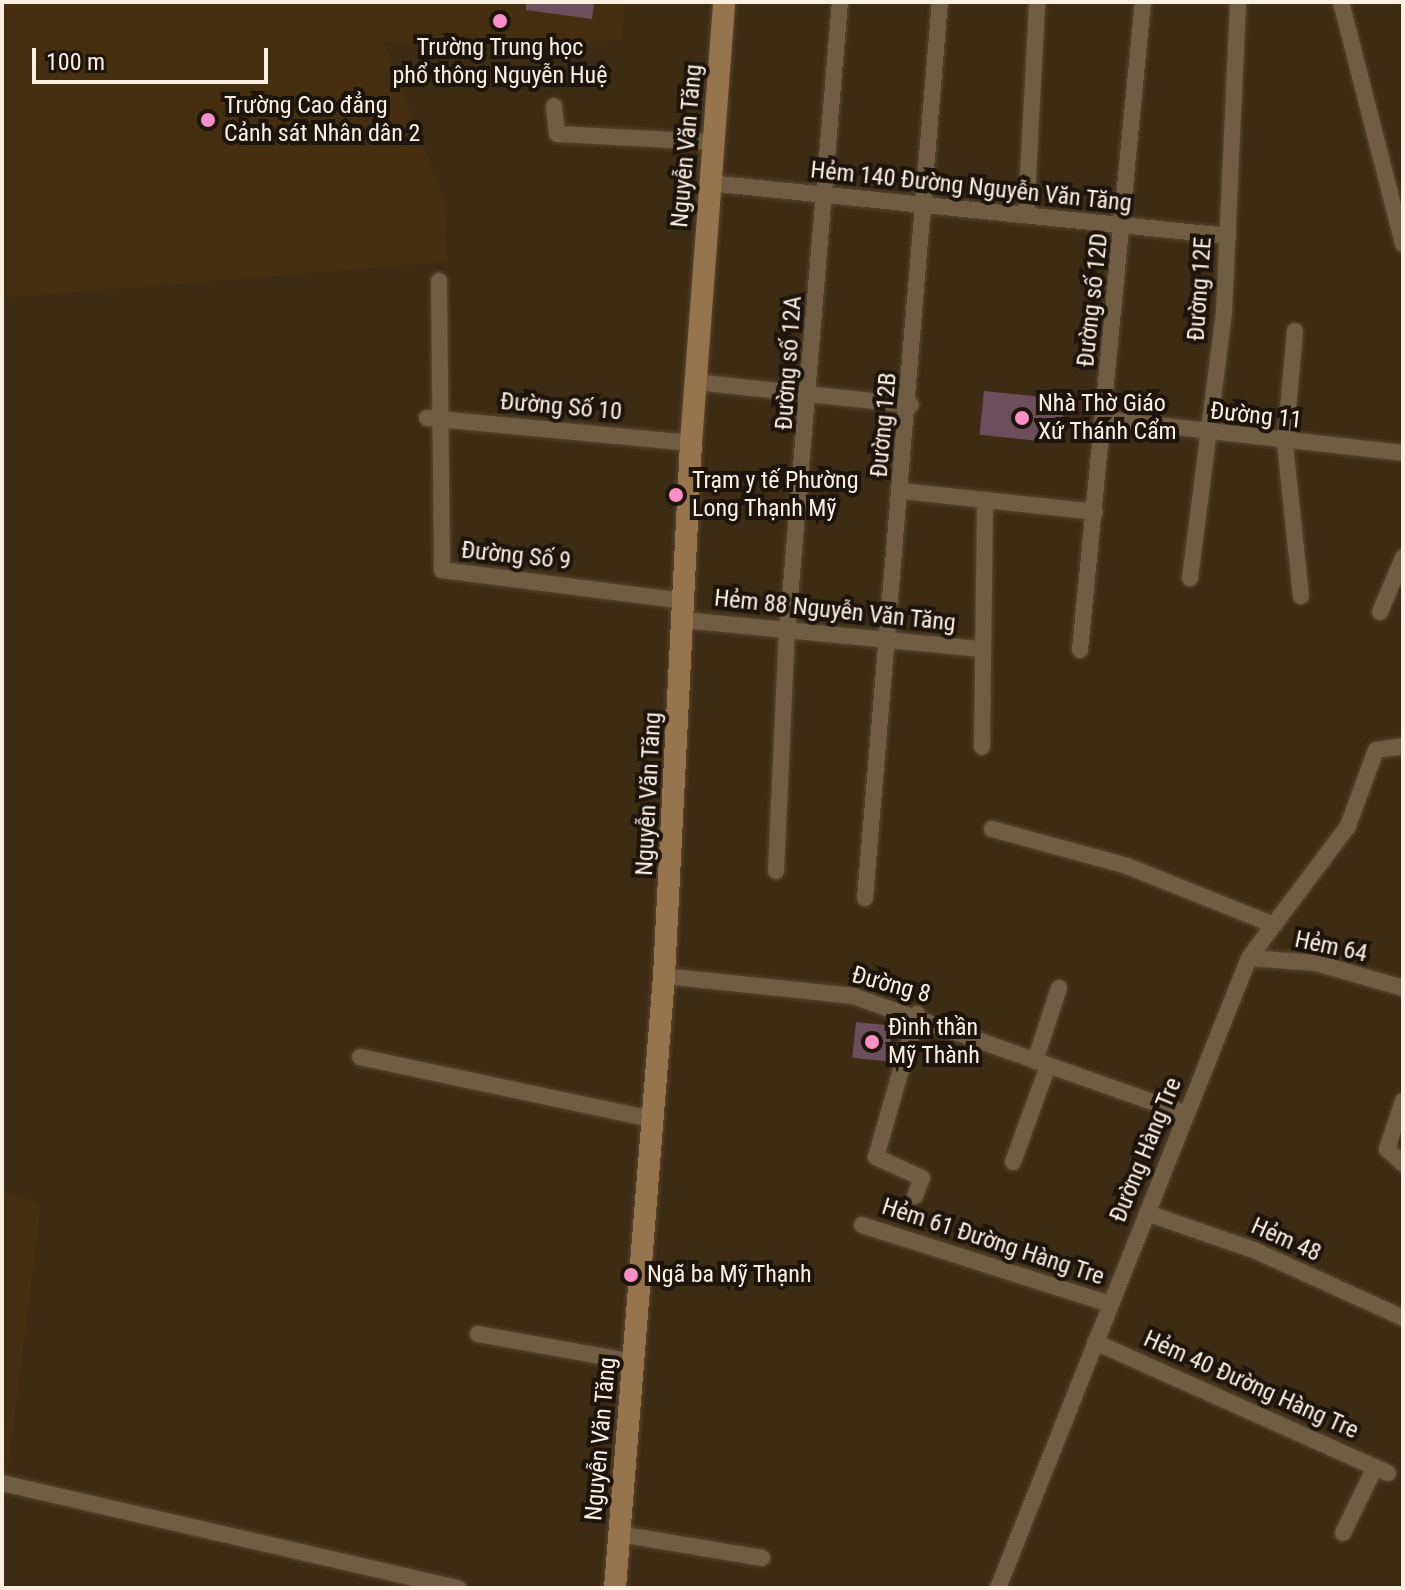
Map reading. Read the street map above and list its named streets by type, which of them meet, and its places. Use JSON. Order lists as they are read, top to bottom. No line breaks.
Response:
{"streets":{"main road":["Nguyễn Văn Tăng"],"street":["Hẻm 140 Đường Nguyễn Văn Tăng","Đường 12E","Đường số 12D","Đường số 12A","Đường Số 10","Đường 11","Đường 12B","Đường Số 9","Hẻm 88 Nguyễn Văn Tăng","Hẻm 64","Đường 8","Đường Hàng Tre","Hẻm 48","Hẻm 61 Đường Hàng Tre","Hẻm 40 Đường Hàng Tre"]},"crossings":[["Nguyễn Văn Tăng","Hẻm 140 Đường Nguyễn Văn Tăng"],["Nguyễn Văn Tăng","Đường Số 10"],["Nguyễn Văn Tăng","Đường Số 9"],["Nguyễn Văn Tăng","Hẻm 88 Nguyễn Văn Tăng"],["Nguyễn Văn Tăng","Đường 8"],["Hẻm 140 Đường Nguyễn Văn Tăng","Đường 12E"],["Hẻm 140 Đường Nguyễn Văn Tăng","Đường số 12D"],["Hẻm 140 Đường Nguyễn Văn Tăng","Đường số 12A"],["Hẻm 140 Đường Nguyễn Văn Tăng","Đường 12B"],["Đường 12E","Đường 11"],["Đường số 12D","Đường 11"],["Đường số 12A","Hẻm 88 Nguyễn Văn Tăng"],["Đường Số 10","Đường Số 9"],["Đường 12B","Hẻm 88 Nguyễn Văn Tăng"],["Đường Số 9","Hẻm 88 Nguyễn Văn Tăng"],["Hẻm 64","Đường Hàng Tre"],["Đường 8","Đường Hàng Tre"],["Đường Hàng Tre","Hẻm 48"],["Đường Hàng Tre","Hẻm 61 Đường Hàng Tre"],["Đường Hàng Tre","Hẻm 40 Đường Hàng Tre"]],"places":["Trường Trung học phổ thông Nguyễn Huệ","Trường Cao đẳng Cảnh sát Nhân dân 2","Nhà Thờ Giáo Xứ Thánh Cẩm","Trạm y tế Phường Long Thạnh Mỹ","Đình thần Mỹ Thành","Ngã ba Mỹ Thạnh"],"scale_bar":"100 m"}
